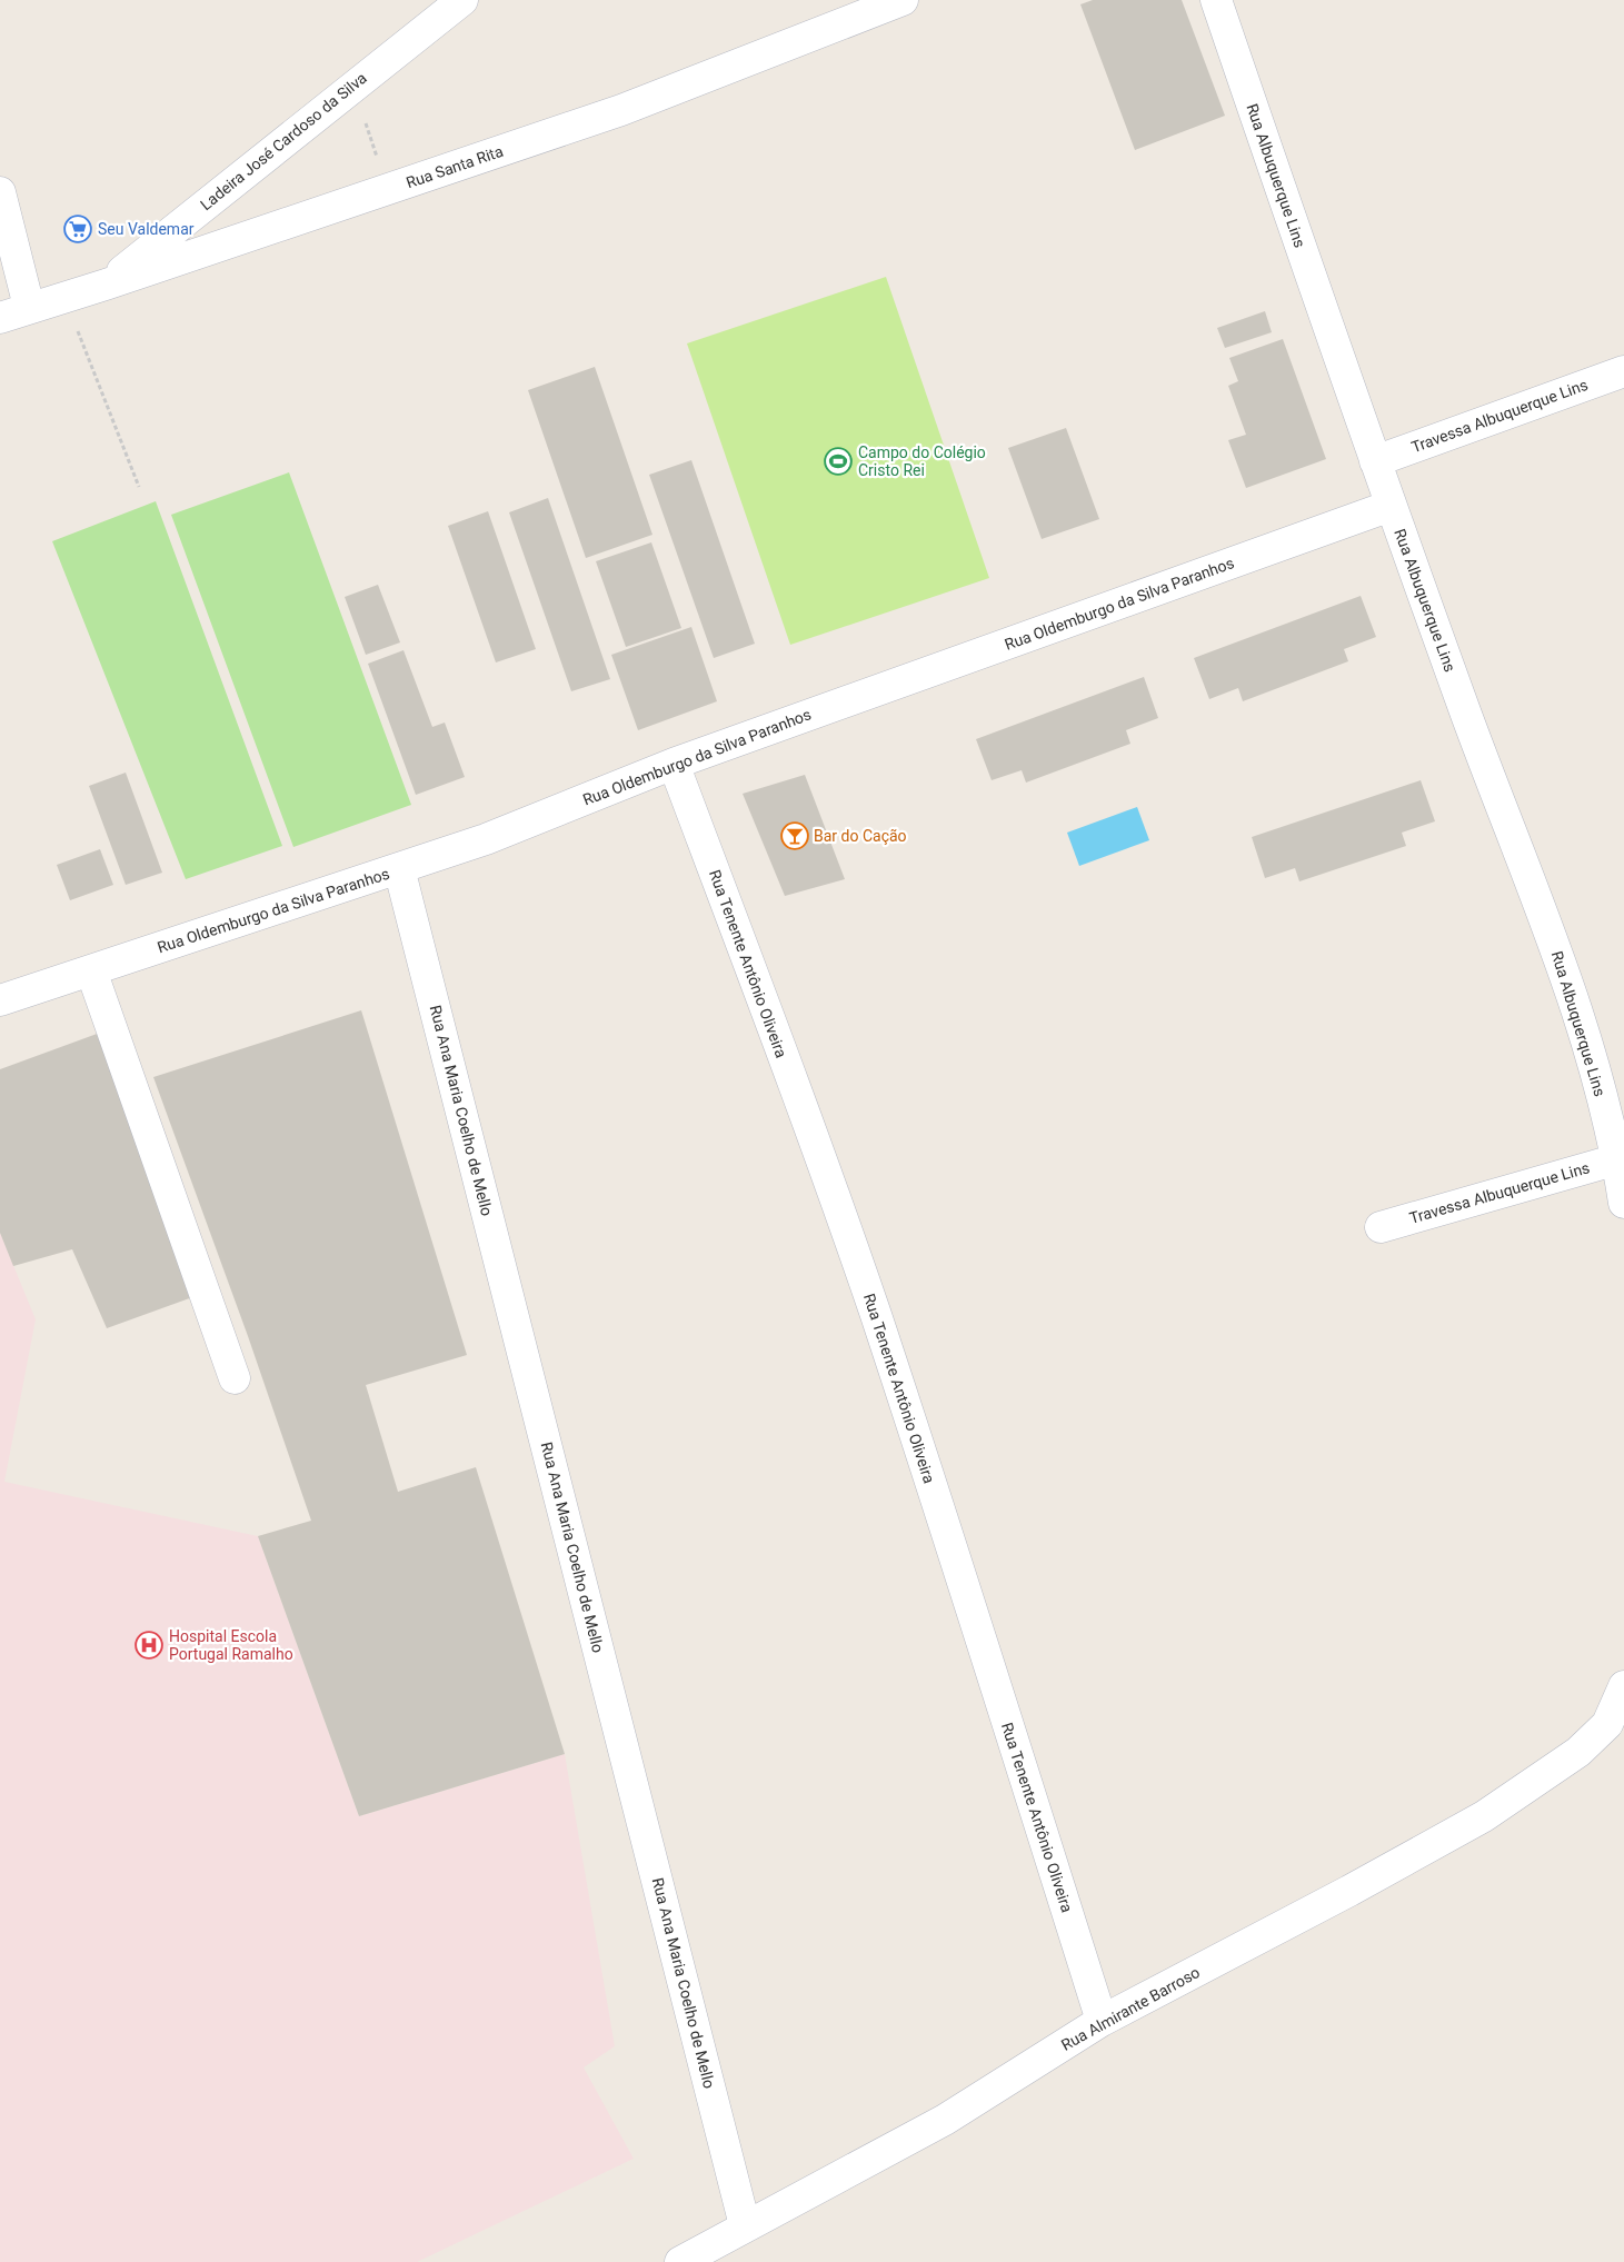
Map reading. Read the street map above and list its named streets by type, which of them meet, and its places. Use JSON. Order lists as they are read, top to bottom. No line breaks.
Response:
{"streets":{"street":["Ladeira José Cardoso da Silva","Rua Santa Rita","Rua Albuquerque Lins","Travessa Albuquerque Lins","Rua Oldemburgo da Silva Paranhos","Rua Tenente Antônio Oliveira","Rua Ana Maria Coelho de Mello","Rua Almirante Barroso"]},"crossings":[["Ladeira José Cardoso da Silva","Rua Santa Rita"],["Rua Albuquerque Lins","Travessa Albuquerque Lins"],["Rua Albuquerque Lins","Rua Oldemburgo da Silva Paranhos"],["Rua Oldemburgo da Silva Paranhos","Rua Tenente Antônio Oliveira"],["Rua Oldemburgo da Silva Paranhos","Rua Ana Maria Coelho de Mello"],["Rua Tenente Antônio Oliveira","Rua Almirante Barroso"],["Rua Ana Maria Coelho de Mello","Rua Almirante Barroso"]],"places":{"supermarket":["Seu Valdemar"],"sports":["Campo do Colégio Cristo Rei"],"bar":["Bar do Cação"],"hospital":["Hospital Escola Portugal Ramalho"]}}
